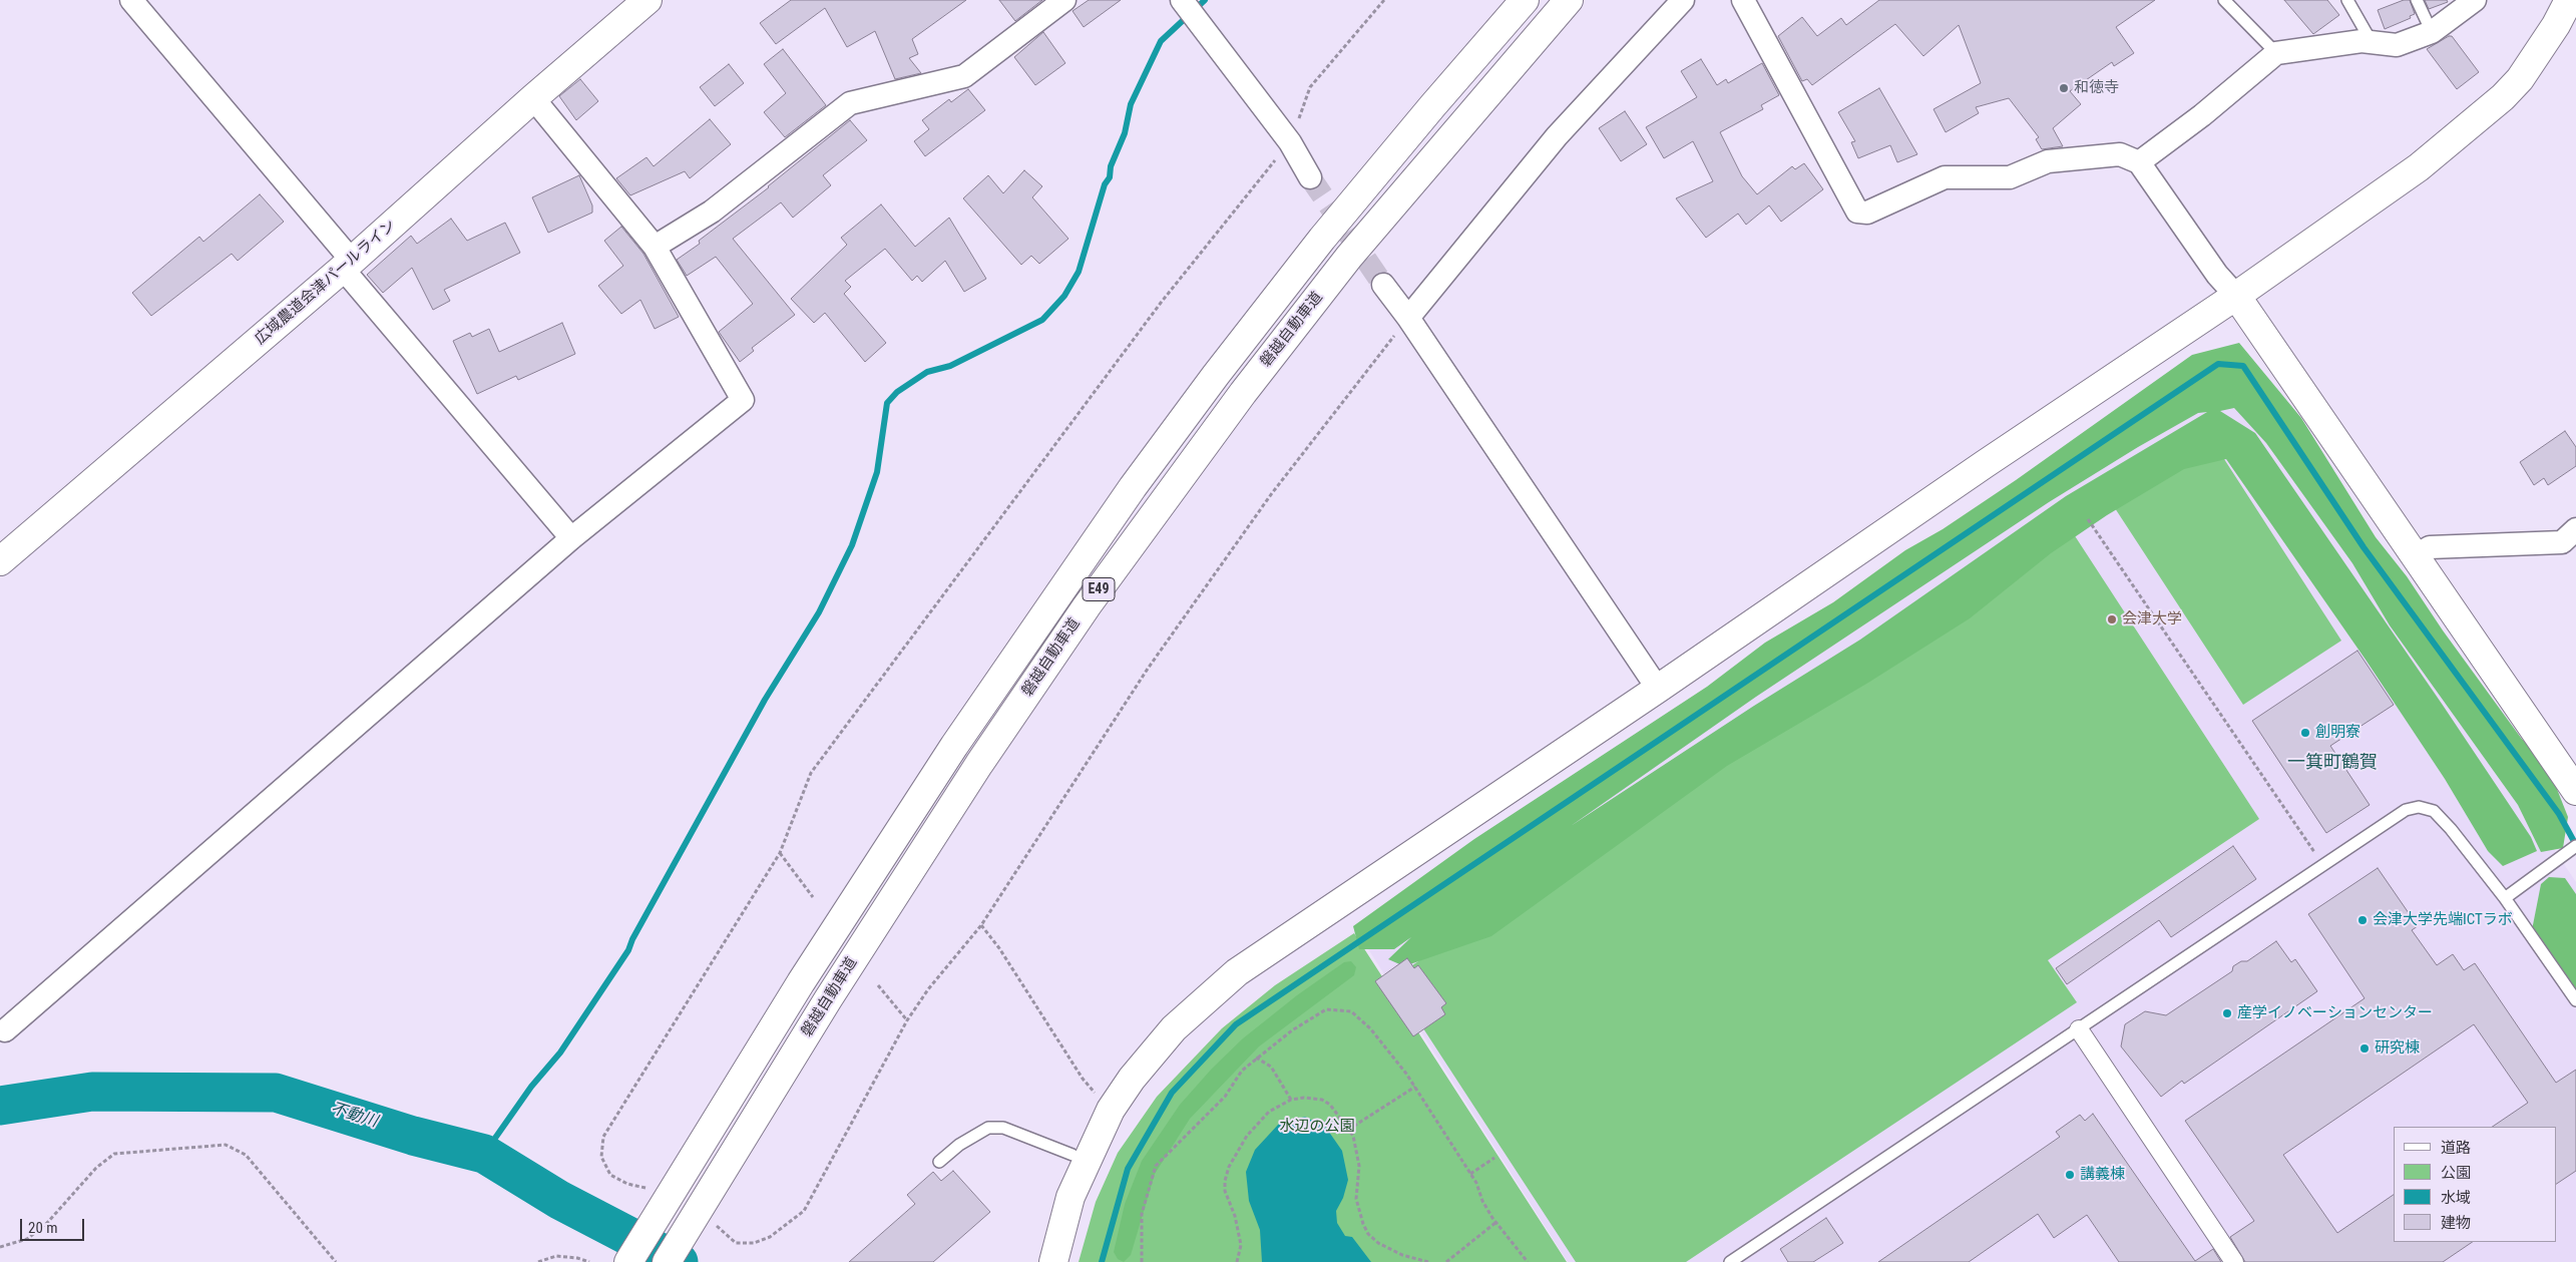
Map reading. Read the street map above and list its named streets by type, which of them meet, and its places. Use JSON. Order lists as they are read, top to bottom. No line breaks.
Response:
{"streets":{"main road":["広域農道会津パールライン","磐越自動車道","E49"]},"districts":["一箕町鶴賀"],"water":["不動川"],"parks":["水辺の公園"],"places":["和徳寺","会津大学","創明寮","会津大学先端ICTラボ","産学イノベーションセンター","研究棟","講義棟"],"legend":["道路","公園","水域","建物"],"scale_bar":"20 m"}
